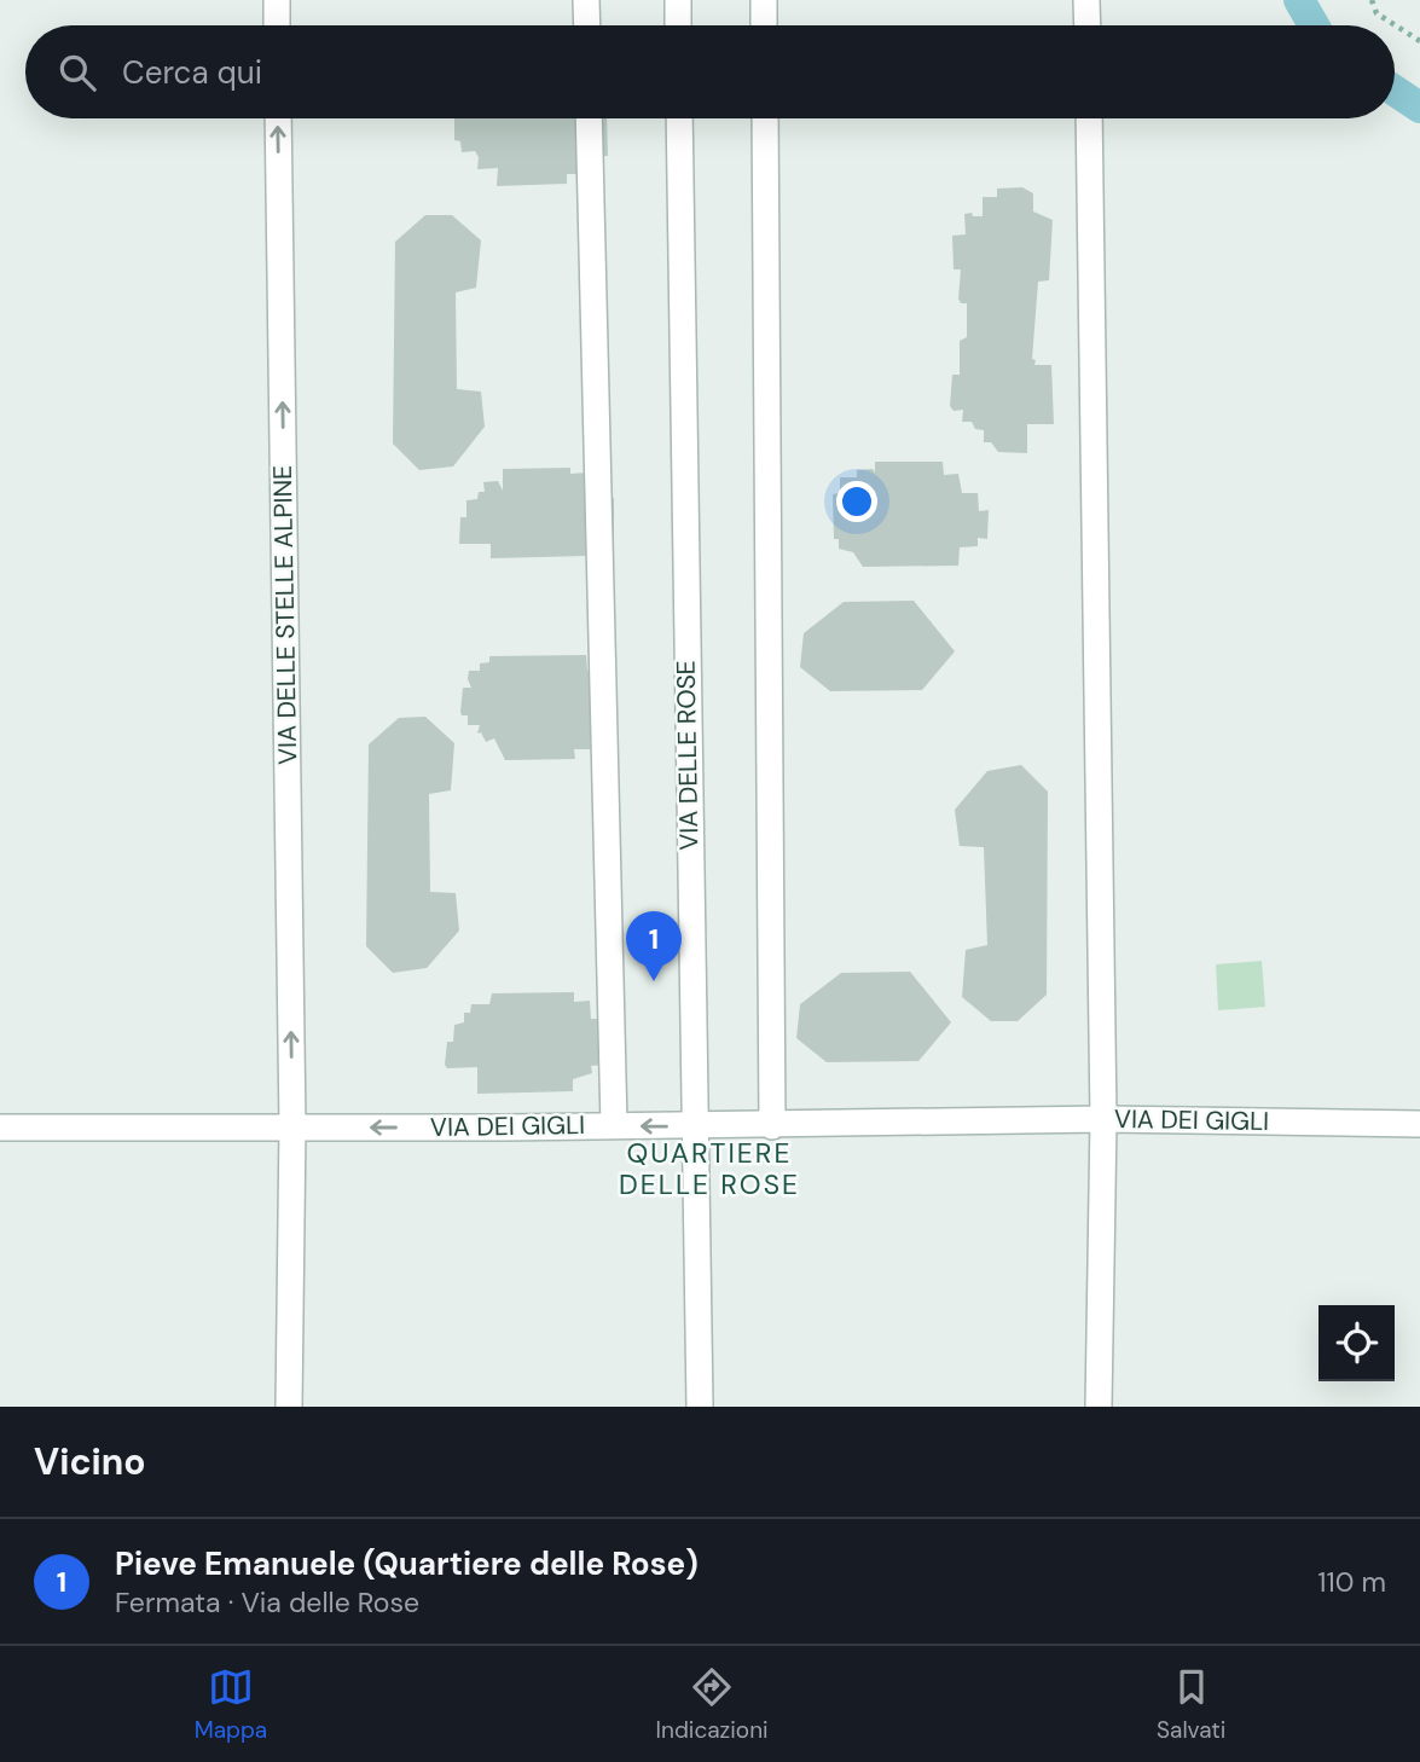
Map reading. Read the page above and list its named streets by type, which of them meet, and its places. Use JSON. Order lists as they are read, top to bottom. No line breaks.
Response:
{"streets":{"street":["VIA DELLE STELLE ALPINE","VIA DELLE ROSE","VIA DEI GIGLI"]},"crossings":[["VIA DELLE STELLE ALPINE","VIA DEI GIGLI"],["VIA DELLE ROSE","VIA DEI GIGLI"]],"one_way":["VIA DELLE STELLE ALPINE"],"districts":["QUARTIERE DELLE ROSE"],"page":{"search":"Cerca qui","pins":"1","heading":"Vicino","list":[{"mark":"1","name":"Pieve Emanuele (Quartiere delle Rose)","note":"Fermata · Via delle Rose","value":"110 m"}],"nav":["Mappa","Indicazioni","Salvati"]}}
